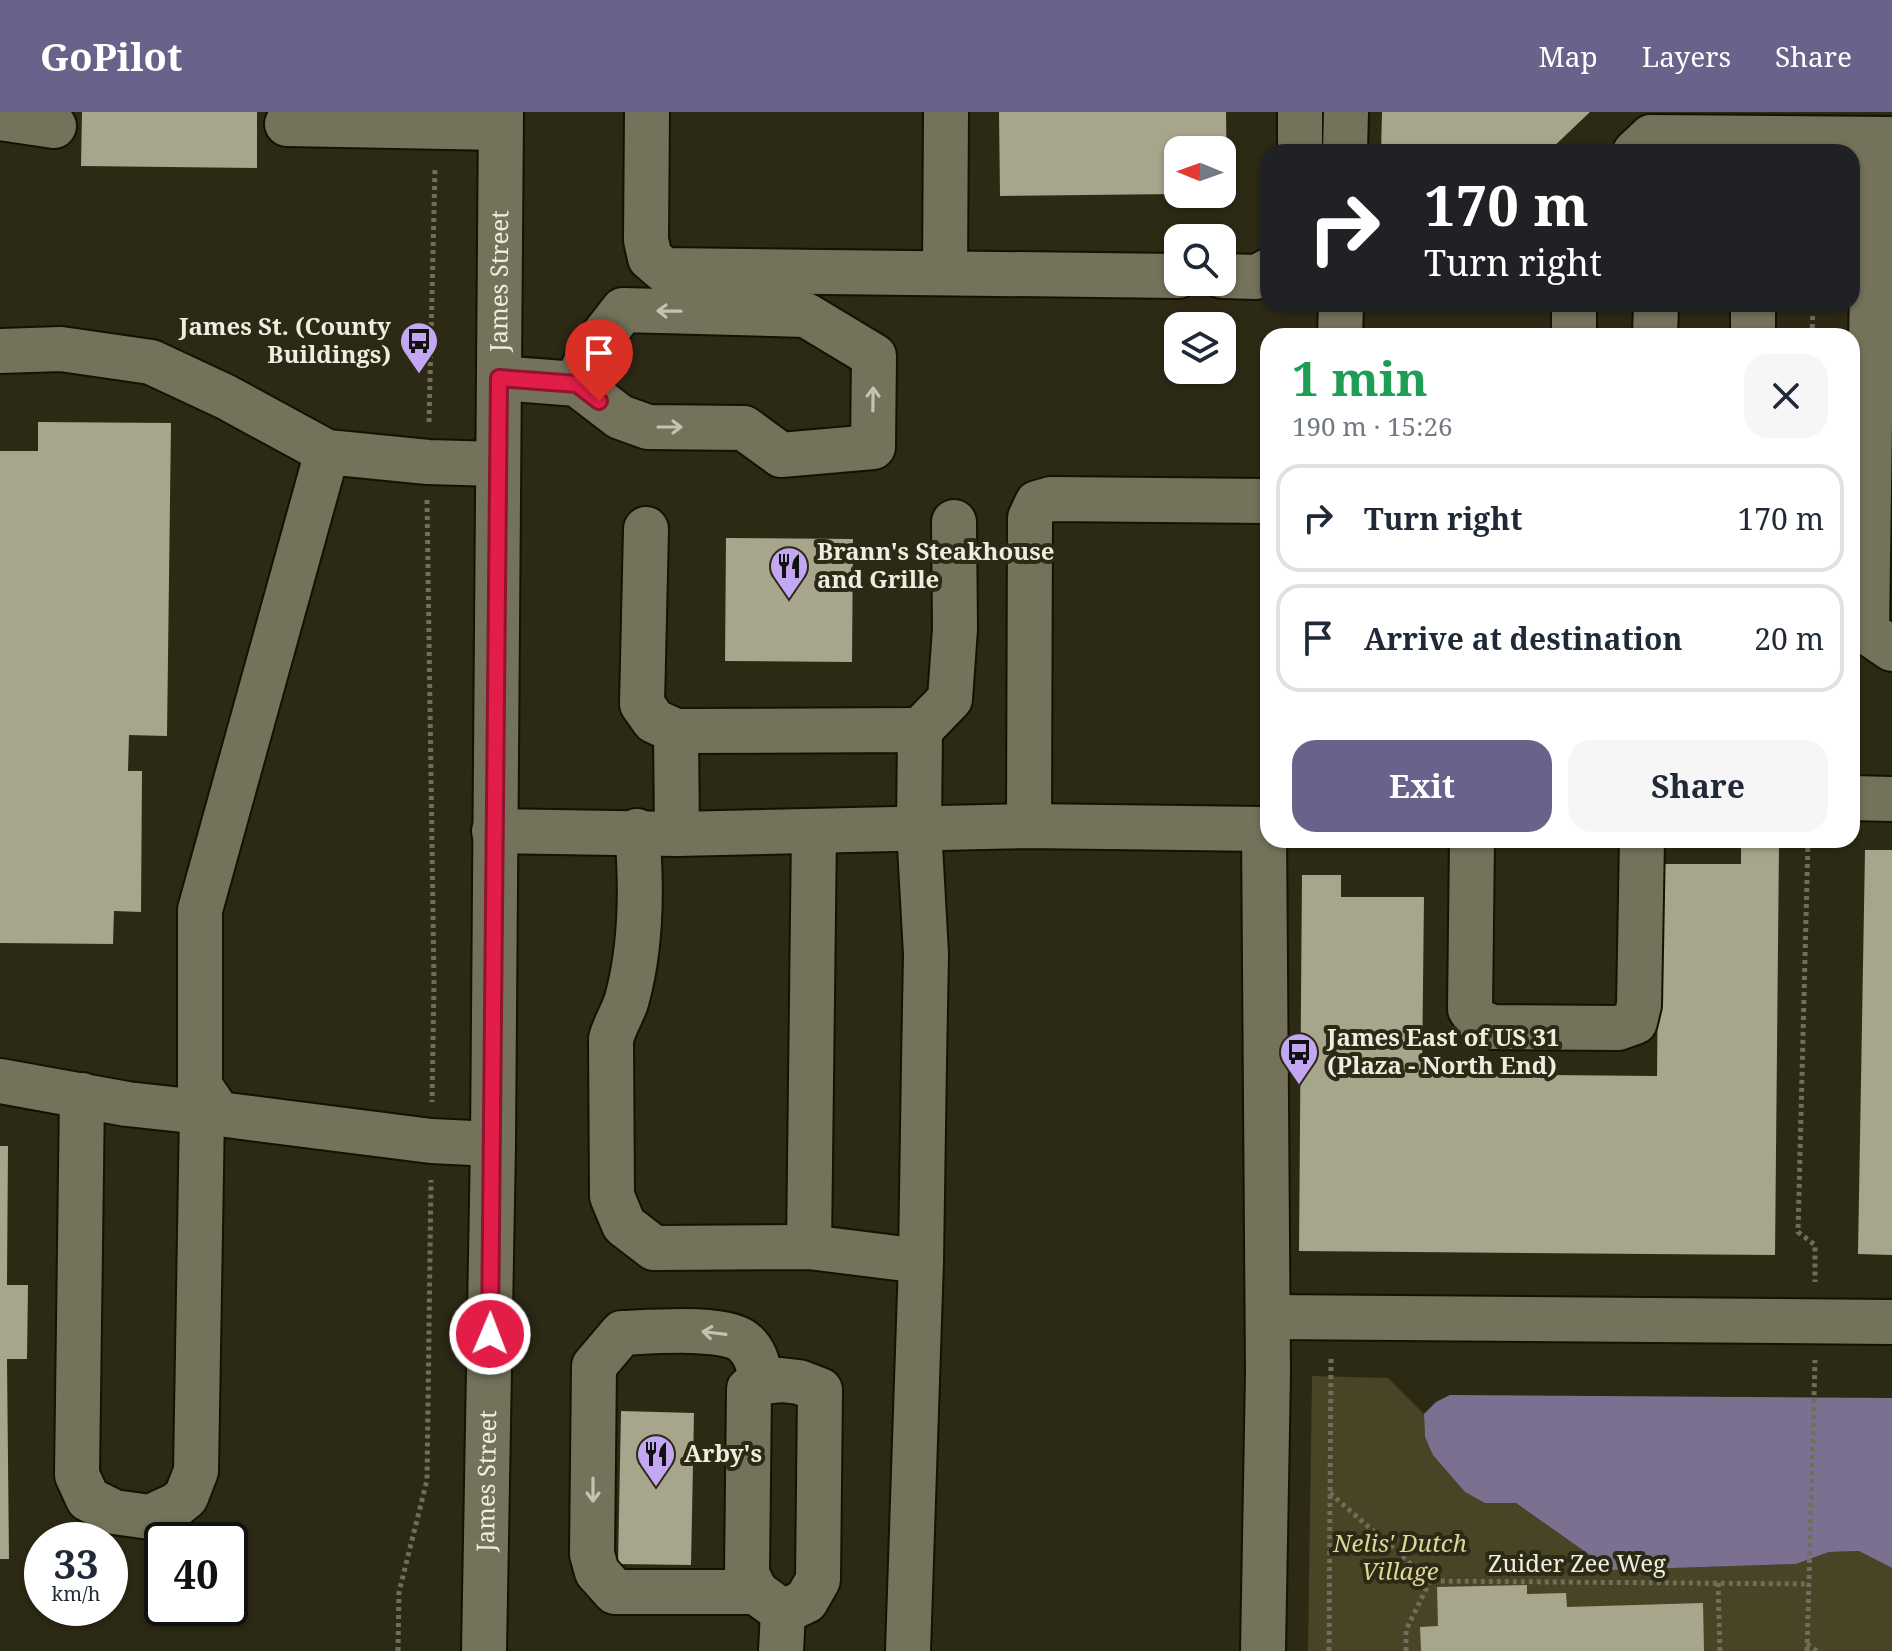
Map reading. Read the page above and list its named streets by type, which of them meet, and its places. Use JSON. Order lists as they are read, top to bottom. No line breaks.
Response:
{"streets":{"street":["James Street"],"path":["Zuider Zee Weg"]},"parks":["Nelis' Dutch Village"],"places":{"bus stop":["James St. (County Buildings)","James East of US 31 (Plaza - North End)"],"restaurant":["Brann's Steakhouse and Grille","Arby's"]},"north":"left","page":{"header":"GoPilot","nav":["Map","Layers","Share"],"turn":["170 m","Turn right"],"heading":["1 min","190 m · 15:26"],"list":[{"name":"Turn right","value":"170 m"},{"name":"Arrive at destination","value":"20 m"}],"buttons":["Exit","Share"],"speed":"33 km/h","limit":"40"}}
